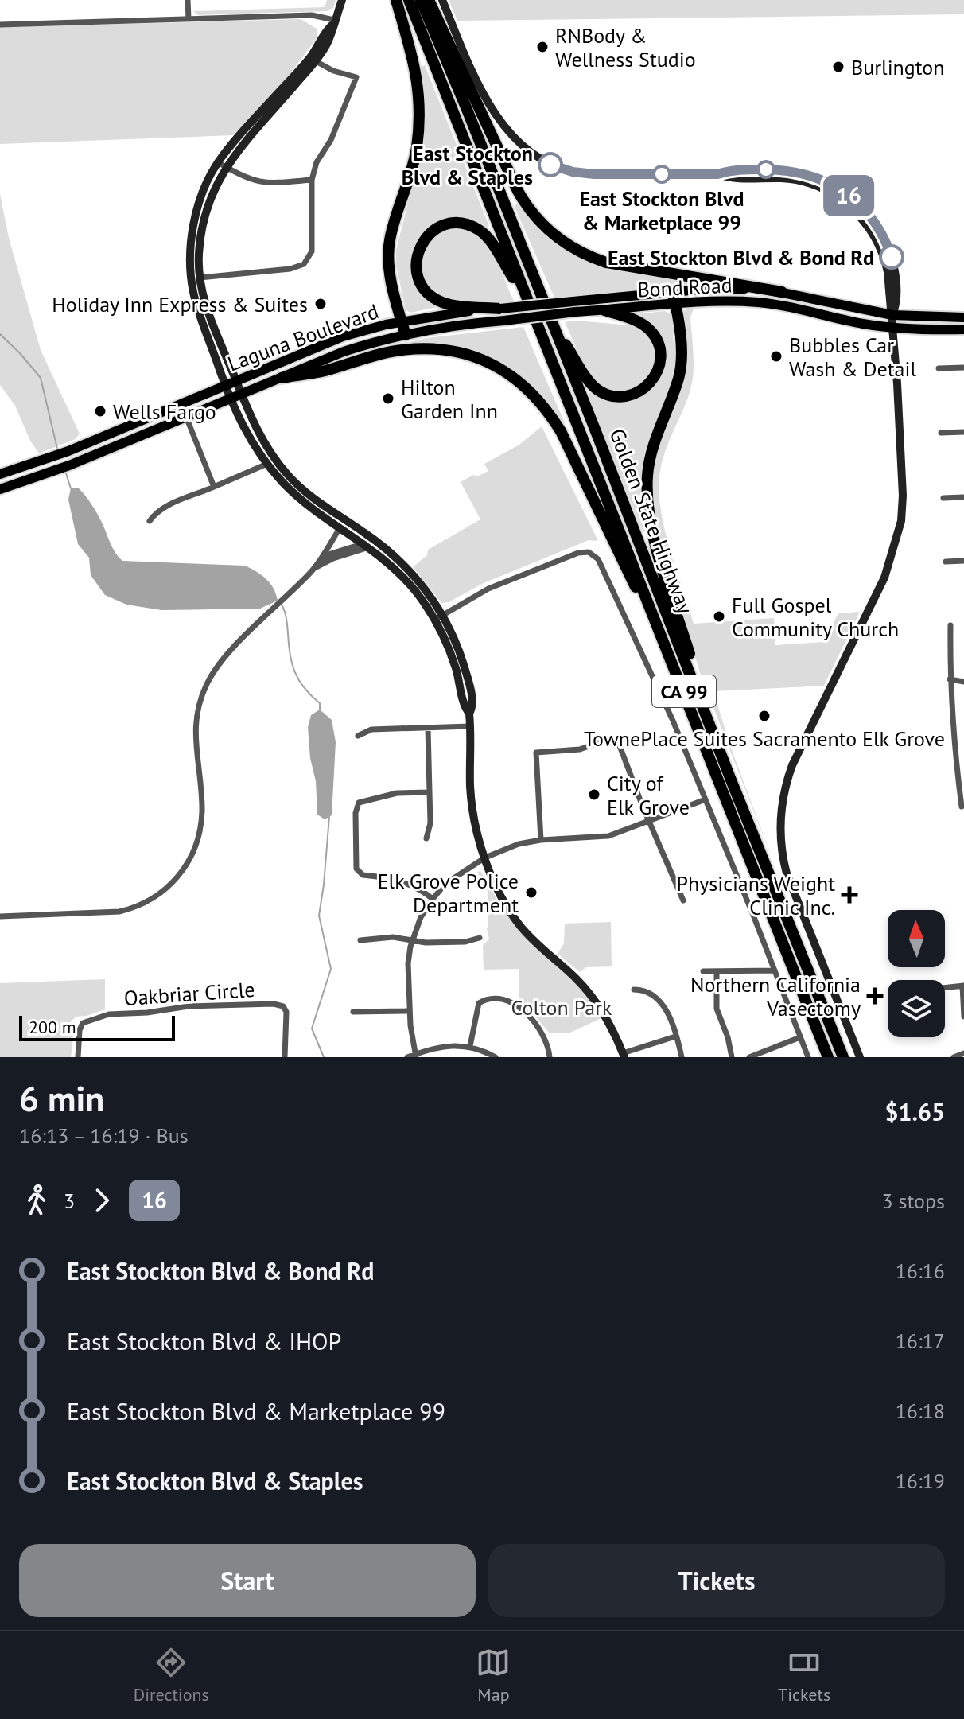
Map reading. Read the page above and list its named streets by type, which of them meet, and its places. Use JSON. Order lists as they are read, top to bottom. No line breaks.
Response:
{"streets":{"highway":["Golden State Highway","CA 99"],"main road":["Bond Road","Laguna Boulevard"],"street":["Oakbriar Circle"]},"crossings":[["Bond Road","Laguna Boulevard"]],"parks":["Colton Park"],"places":{"other":["RNBody & Wellness Studio","Burlington","East Stockton Blvd & Staples","East Stockton Blvd & Marketplace 99","East Stockton Blvd & Bond Rd","Holiday Inn Express & Suites","Bubbles Car Wash & Detail","Hilton Garden Inn","Wells Fargo","Full Gospel Community Church","TownePlace Suites Sacramento Elk Grove","City of Elk Grove","Elk Grove Police Department"],"health":["Physicians Weight Clinic Inc.","Northern California Vasectomy"]},"lines":["bus line 16"],"scale_bar":"200 m","north":"top","page":{"on_map":"16","scale":"200 m","heading":["6 min","16:13 – 16:19 · Bus","$1.65"],"legs":["3","16","3 stops"],"list":[{"name":"East Stockton Blvd & Bond Rd","value":"16:16"},{"name":"East Stockton Blvd & IHOP","value":"16:17"},{"name":"East Stockton Blvd & Marketplace 99","value":"16:18"},{"name":"East Stockton Blvd & Staples","value":"16:19"}],"buttons":["Start","Tickets"],"tabs":["Directions","Map","Tickets"]}}
